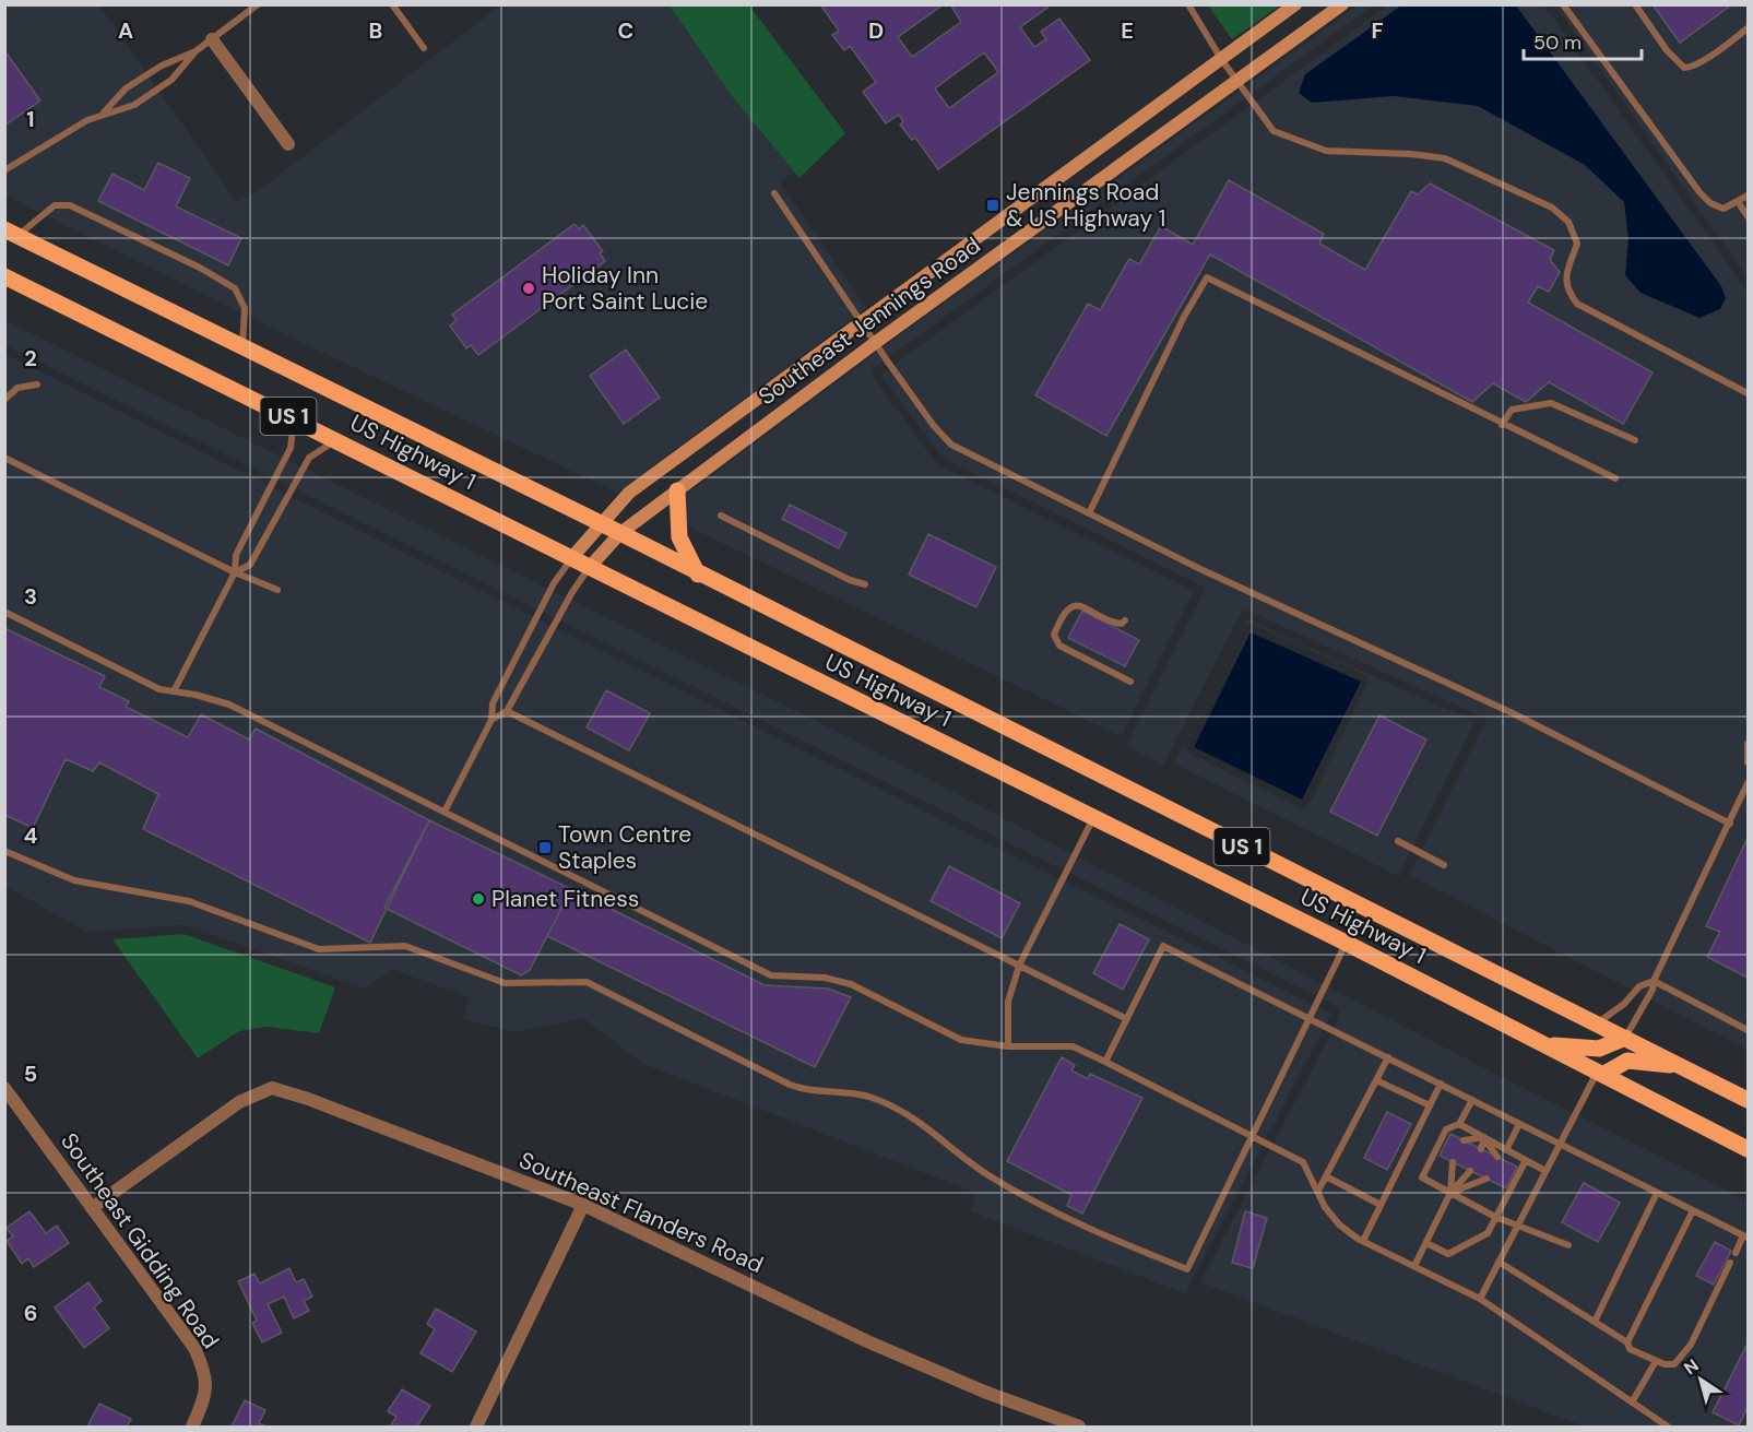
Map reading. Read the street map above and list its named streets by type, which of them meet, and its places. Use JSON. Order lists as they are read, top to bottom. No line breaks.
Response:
{"streets":{"main road":["US 1","US Highway 1"],"street":["Southeast Jennings Road","Southeast Flanders Road","Southeast Gidding Road"]},"crossings":[["Southeast Jennings Road","US Highway 1"],["Southeast Flanders Road","Southeast Gidding Road"]],"places":{"transit":["Jennings Road & US Highway 1","Town Centre Staples"],"other":["Holiday Inn Port Saint Lucie","Planet Fitness"]},"scale_bar":"50 m","north":"top left","grid":{"columns":["A","B","C","D","E","F"],"rows":["1","2","3","4","5","6"]}}
